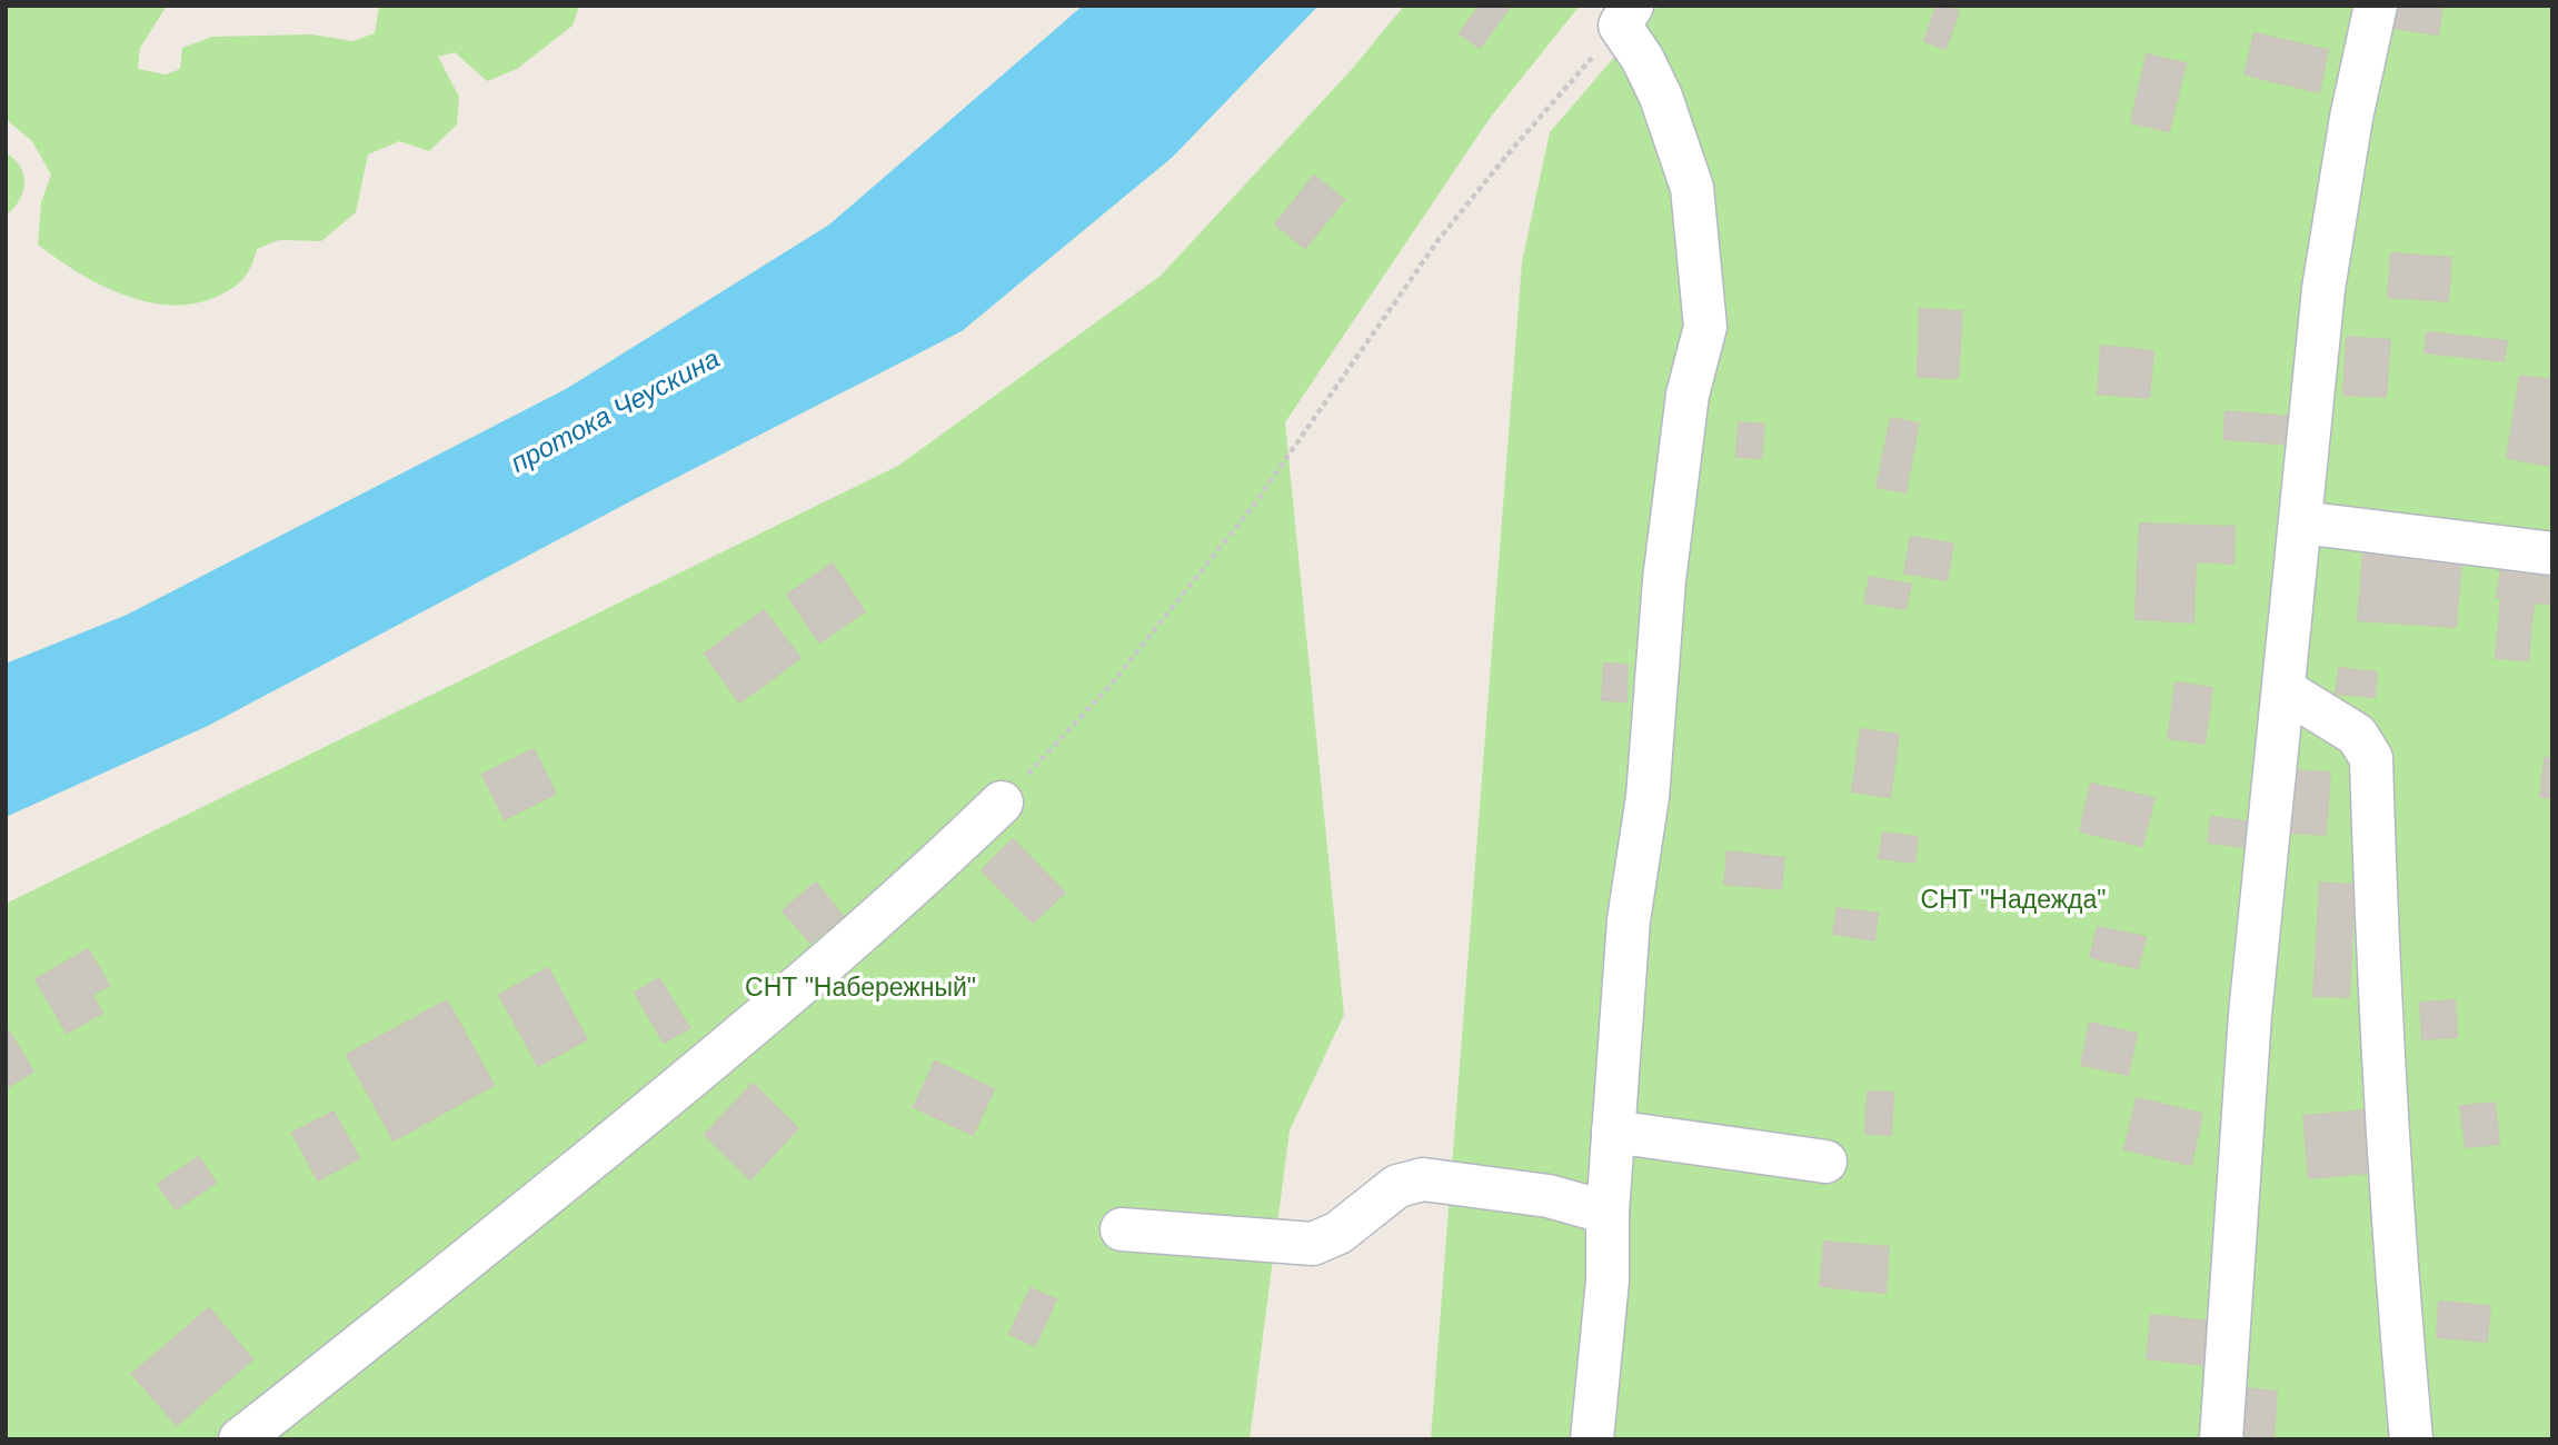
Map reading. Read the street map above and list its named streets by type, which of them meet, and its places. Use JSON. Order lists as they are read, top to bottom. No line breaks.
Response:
{"water":["протока Чеускина"],"parks":["СНТ \"Надежда\"","СНТ \"Набережный\""]}
